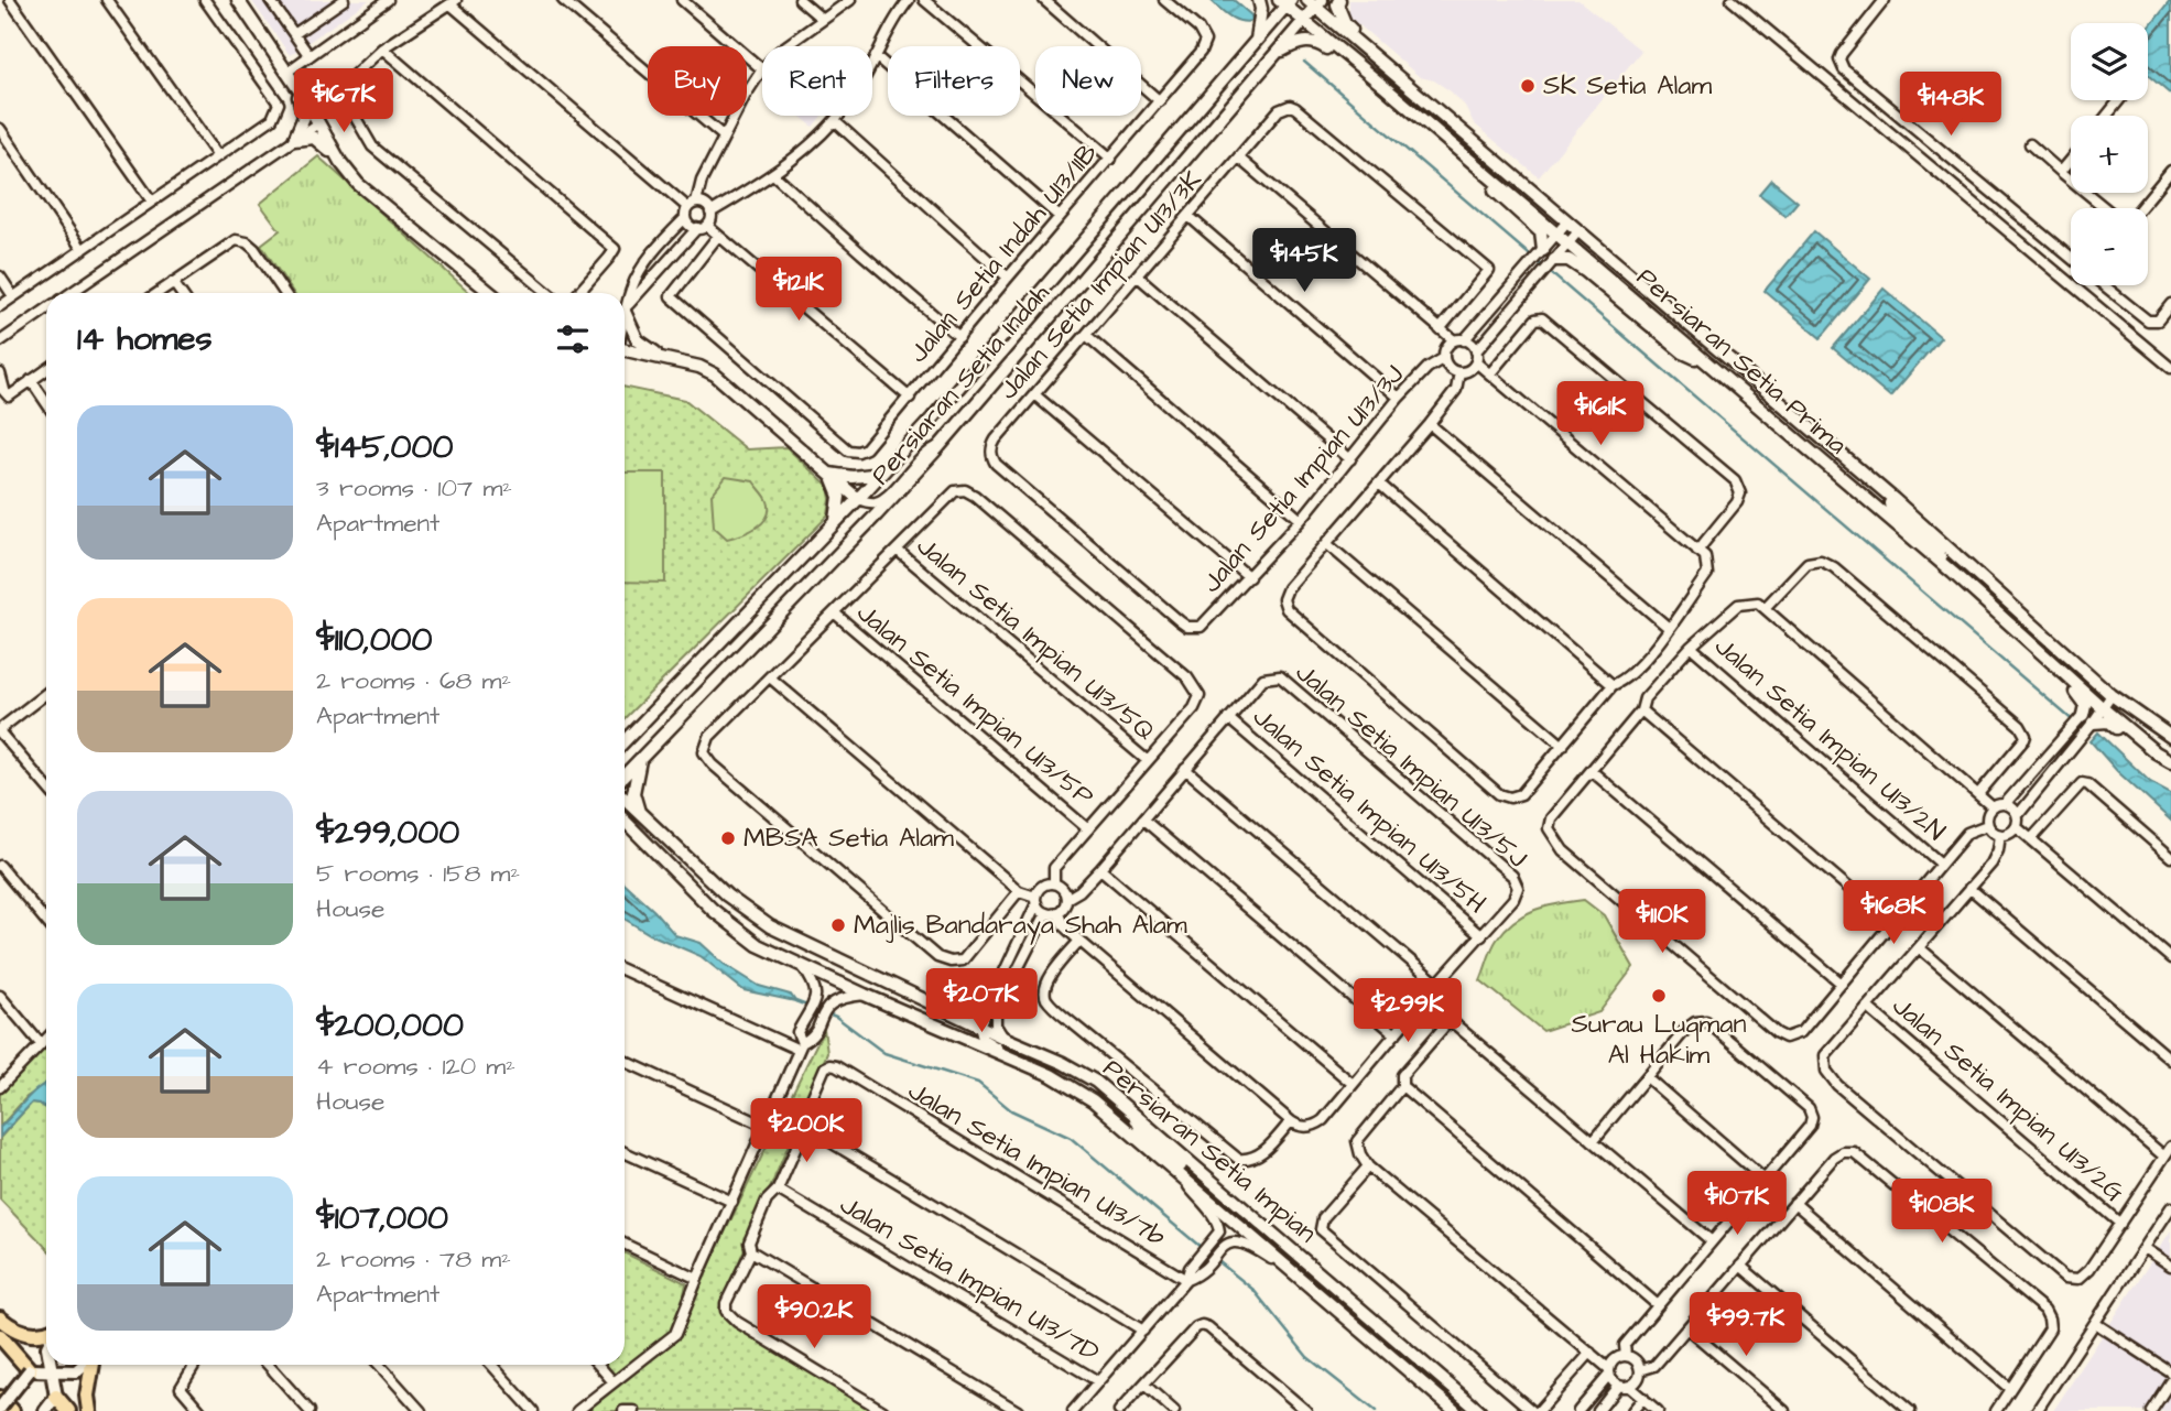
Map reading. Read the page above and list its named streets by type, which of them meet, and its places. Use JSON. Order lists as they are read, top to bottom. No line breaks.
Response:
{"streets":{"street":["Jalan Setia Indah U13/11B","Jalan Setia Impian U13/3K","Persiaran Setia Prima","Persiaran Setia Indah","Jalan Setia Impian U13/3J","Jalan Setia Impian U13/5Q","Jalan Setia Impian U13/5P","Jalan Setia Impian U13/2N","Jalan Setia Impian U13/5J","Jalan Setia Impian U13/5H","Jalan Setia Impian U13/2G","Persiaran Setia Impian","Jalan Setia Impian U13/7b","Jalan Setia Impian U13/7D"]},"crossings":[["Jalan Setia Impian U13/3K","Jalan Setia Impian U13/3J"],["Persiaran Setia Prima","Persiaran Setia Indah"],["Jalan Setia Impian U13/5J","Jalan Setia Impian U13/5H"]],"places":["SK Setia Alam","MBSA Setia Alam","Majlis Bandaraya Shah Alam","Surau Luqman Al Hakim"],"page":{"map_buttons":["+","−"],"chip":["Buy","Rent","Filters","New"],"price":["$167K","$148K","$145K","$121K","$161K","$168K","$110K","$207K","$299K","$200K","$107K","$108K","$90.2K","$99.7K"],"heading":"14 homes","list":[{"name":"$145,000","note":"3 rooms · 107 m² · Apartment"},{"name":"$110,000","note":"2 rooms · 68 m² · Apartment"},{"name":"$299,000","note":"5 rooms · 158 m² · House"},{"name":"$200,000","note":"4 rooms · 120 m² · House"},{"name":"$107,000","note":"2 rooms · 78 m² · Apartment"}]}}
